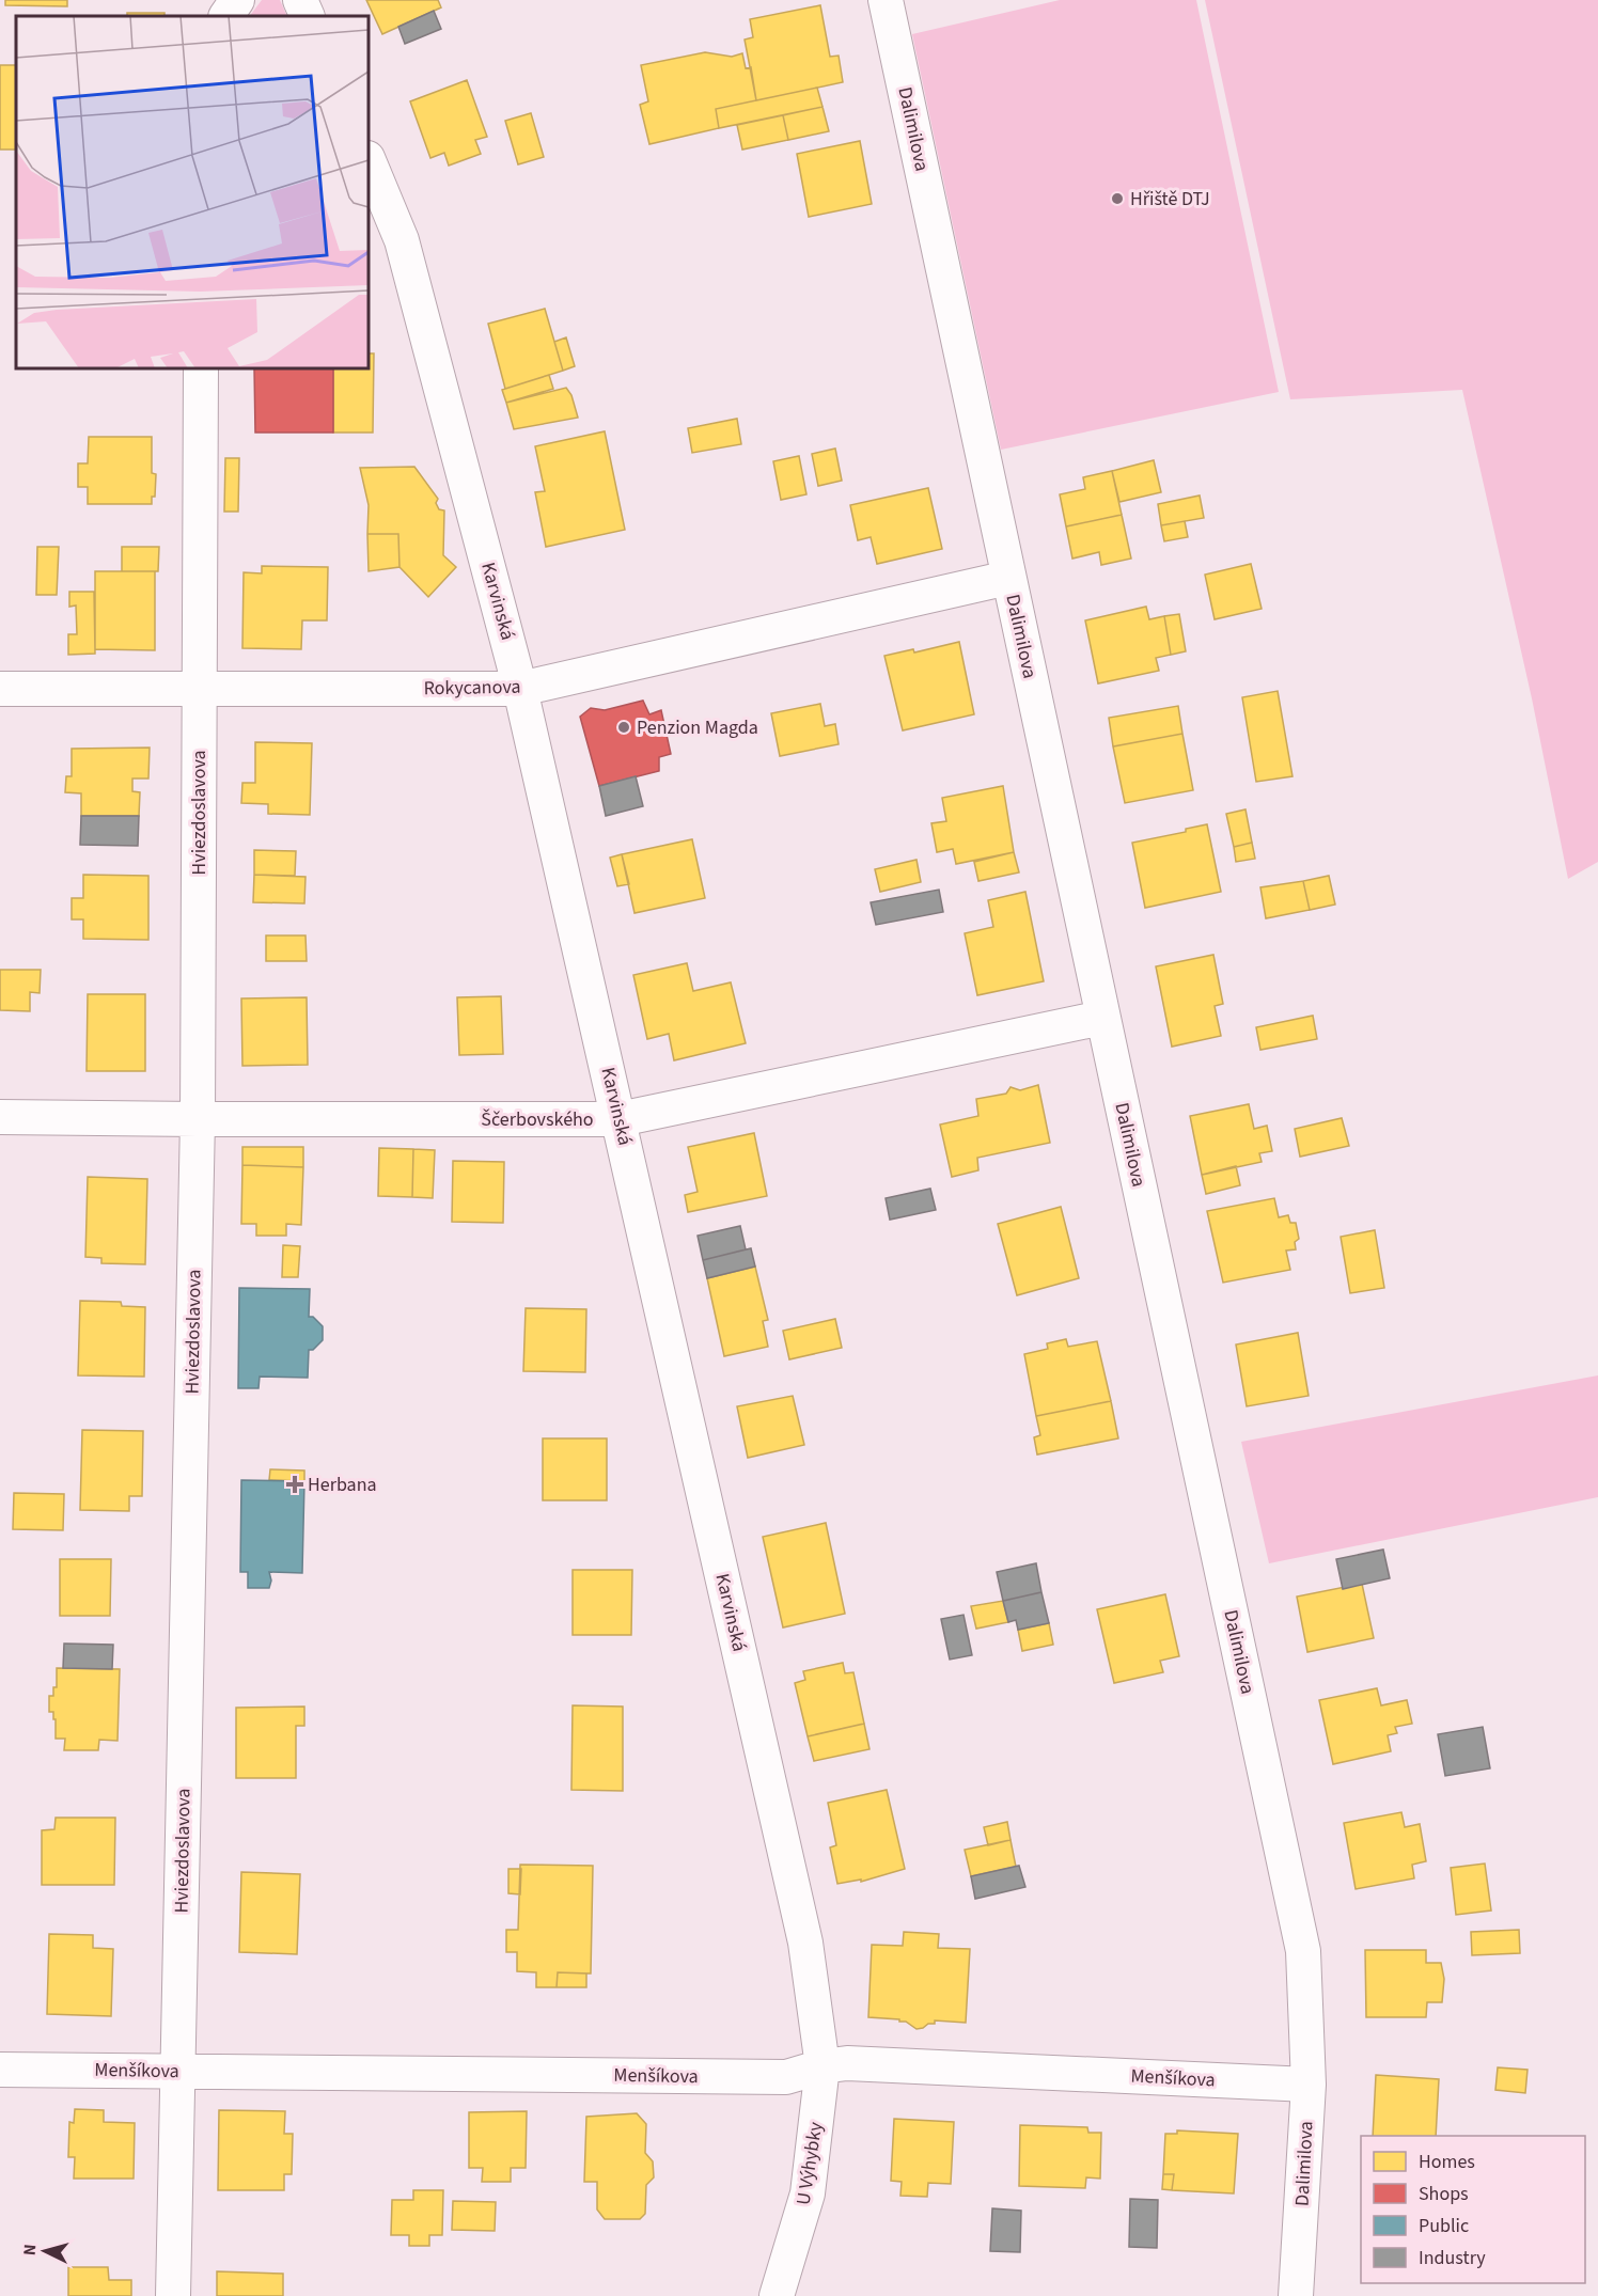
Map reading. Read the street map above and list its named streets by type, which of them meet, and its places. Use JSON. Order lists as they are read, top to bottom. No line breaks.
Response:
{"streets":{"street":["Dalimilova","Karvinská","Rokycanova","Hviezdoslavova","Ščerbovského","Menšíkova","U Výhybky"]},"crossings":[["Dalimilova","Rokycanova"],["Dalimilova","Ščerbovského"],["Dalimilova","Menšíkova"],["Karvinská","Rokycanova"],["Karvinská","Ščerbovského"],["Karvinská","Menšíkova"],["Karvinská","U Výhybky"],["Rokycanova","Hviezdoslavova"],["Hviezdoslavova","Ščerbovského"],["Hviezdoslavova","Menšíkova"],["Menšíkova","U Výhybky"]],"places":{"other":["Hřiště DTJ","Penzion Magda"],"health":["Herbana"]},"legend":["Homes","Shops","Public","Industry"],"north":"left"}
